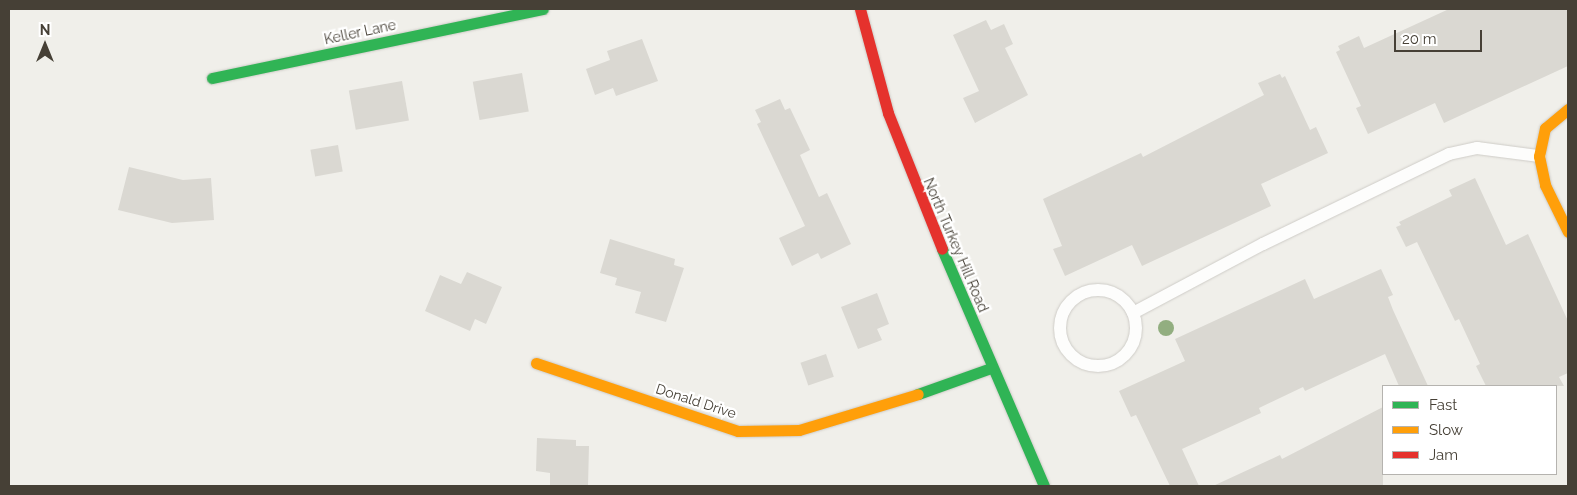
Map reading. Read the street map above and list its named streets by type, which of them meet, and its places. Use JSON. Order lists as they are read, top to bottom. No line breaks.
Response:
{"streets":{"street":["Keller Lane","North Turkey Hill Road","Donald Drive"]},"crossings":[["North Turkey Hill Road","Donald Drive"]],"legend":["Fast","Slow","Jam"],"scale_bar":"20 m","north":"top"}
